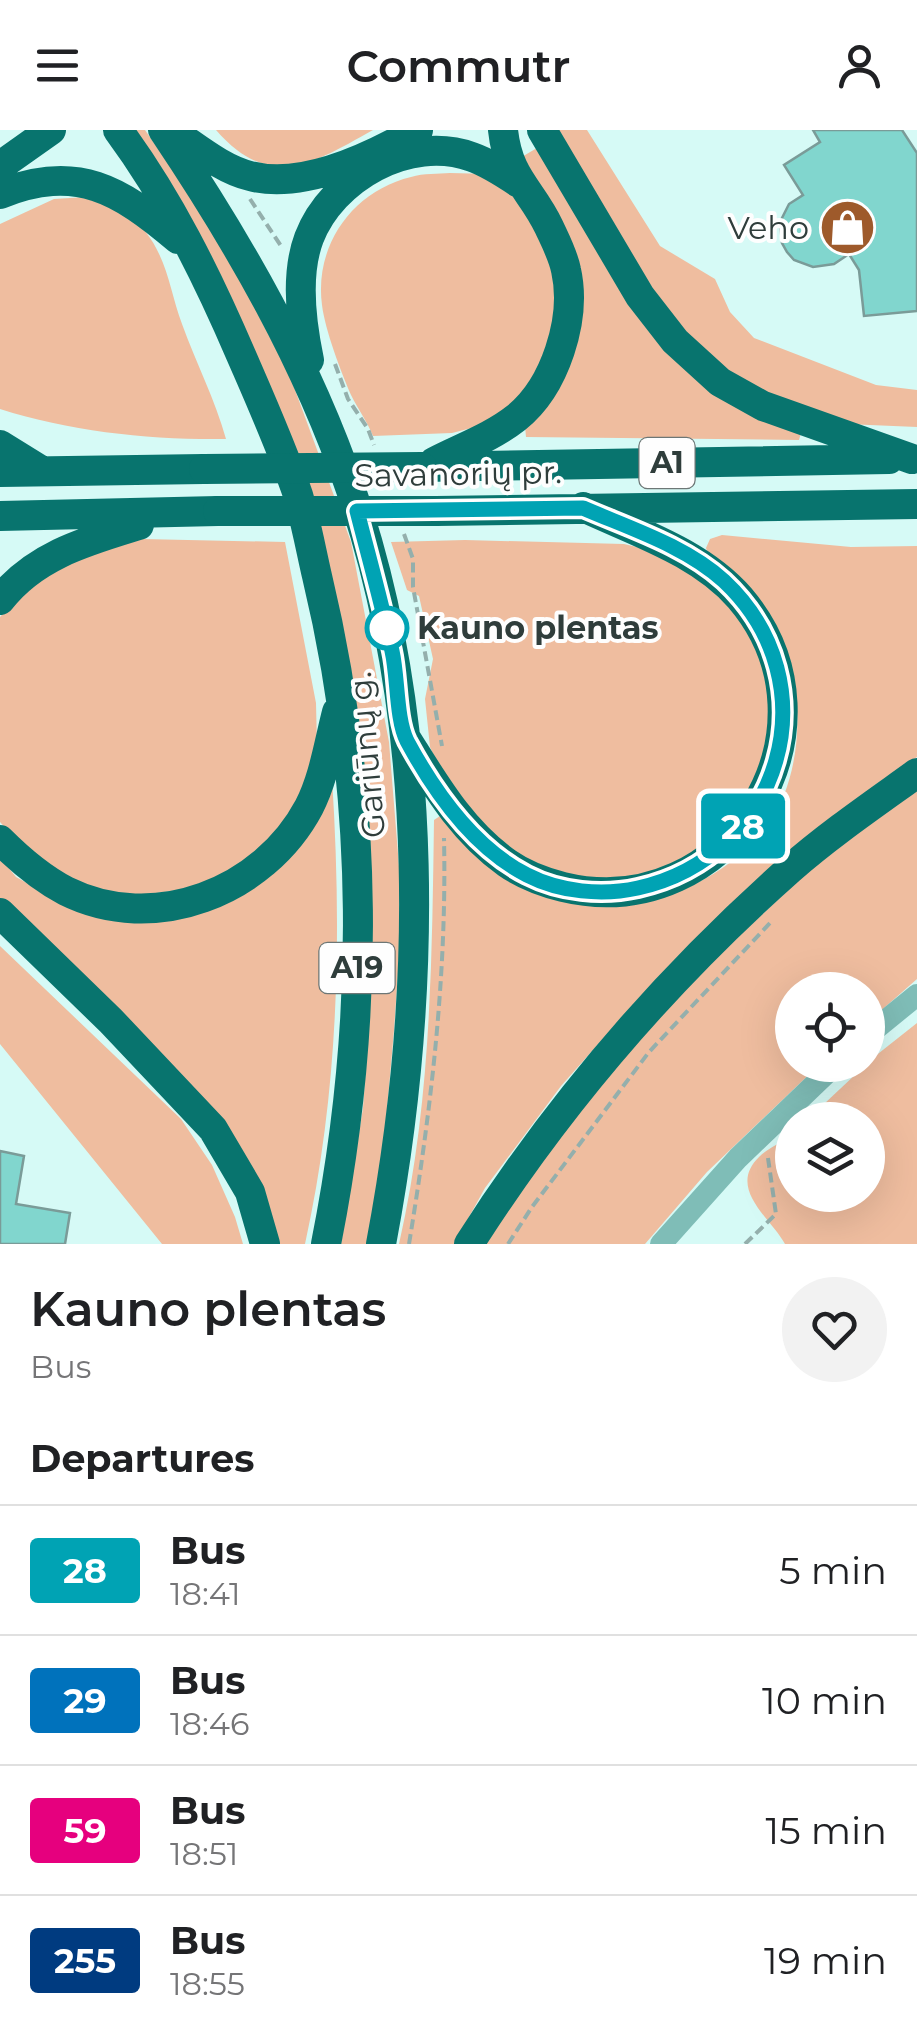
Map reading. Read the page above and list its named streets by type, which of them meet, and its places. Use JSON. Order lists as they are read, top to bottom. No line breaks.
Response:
{"streets":{"highway":["A1","Savanorių pr.","Gariūnų g.","A19"]},"crossings":[["Gariūnų g.","A19"]],"places":{"shop":["Veho"],"other":["Kauno plentas"]},"lines":["bus line 28"],"page":{"header":"Commutr","on_map":"28","heading":[["Kauno plentas","Bus"],"Departures"],"list":[{"mark":"28","name":"Bus","note":"18:41","value":"5 min"},{"mark":"29","name":"Bus","note":"18:46","value":"10 min"},{"mark":"59","name":"Bus","note":"18:51","value":"15 min"},{"mark":"255","name":"Bus","note":"18:55","value":"19 min"}]}}
